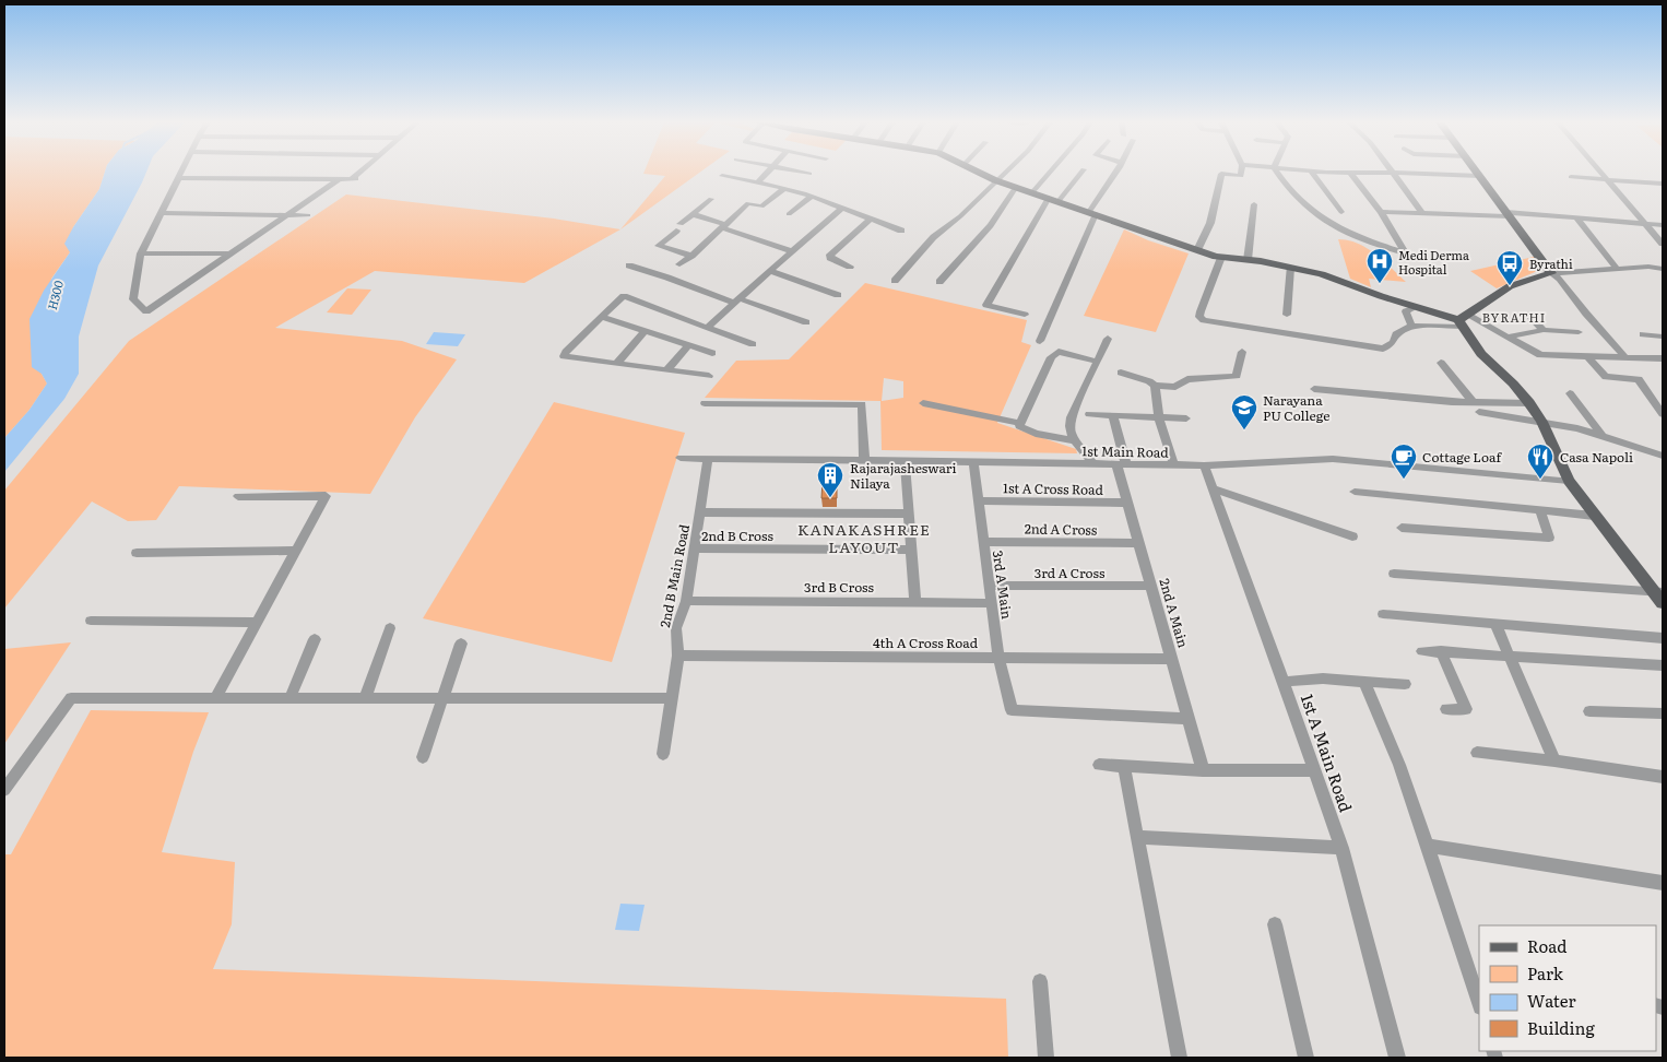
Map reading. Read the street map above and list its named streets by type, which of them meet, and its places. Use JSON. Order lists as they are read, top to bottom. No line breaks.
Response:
{"streets":{"street":["1st Main Road","1st A Cross Road","2nd A Cross","2nd B Cross","3rd A Cross","2nd B Main Road","3rd A Main","3rd B Cross","2nd A Main","4th A Cross Road","1st A Main Road"]},"crossings":[["1st Main Road","2nd B Main Road"],["1st Main Road","3rd A Main"],["1st Main Road","2nd A Main"],["1st Main Road","1st A Main Road"],["1st A Cross Road","3rd A Main"],["1st A Cross Road","2nd A Main"],["2nd A Cross","3rd A Main"],["2nd A Cross","2nd A Main"],["2nd B Cross","2nd B Main Road"],["3rd A Cross","3rd A Main"],["3rd A Cross","2nd A Main"],["2nd B Main Road","3rd B Cross"],["2nd B Main Road","4th A Cross Road"],["3rd A Main","3rd B Cross"],["3rd A Main","2nd A Main"],["3rd A Main","4th A Cross Road"],["2nd A Main","4th A Cross Road"]],"districts":["BYRATHI","KANAKASHREE LAYOUT"],"water":["H300"],"places":{"hospital":["Medi Derma Hospital"],"bus stop":["Byrathi"],"school or university":["Narayana PU College"],"cafe":["Cottage Loaf"],"restaurant":["Casa Napoli"],"building":["Rajarajasheswari Nilaya"]},"legend":["Road","Park","Water","Building"]}
